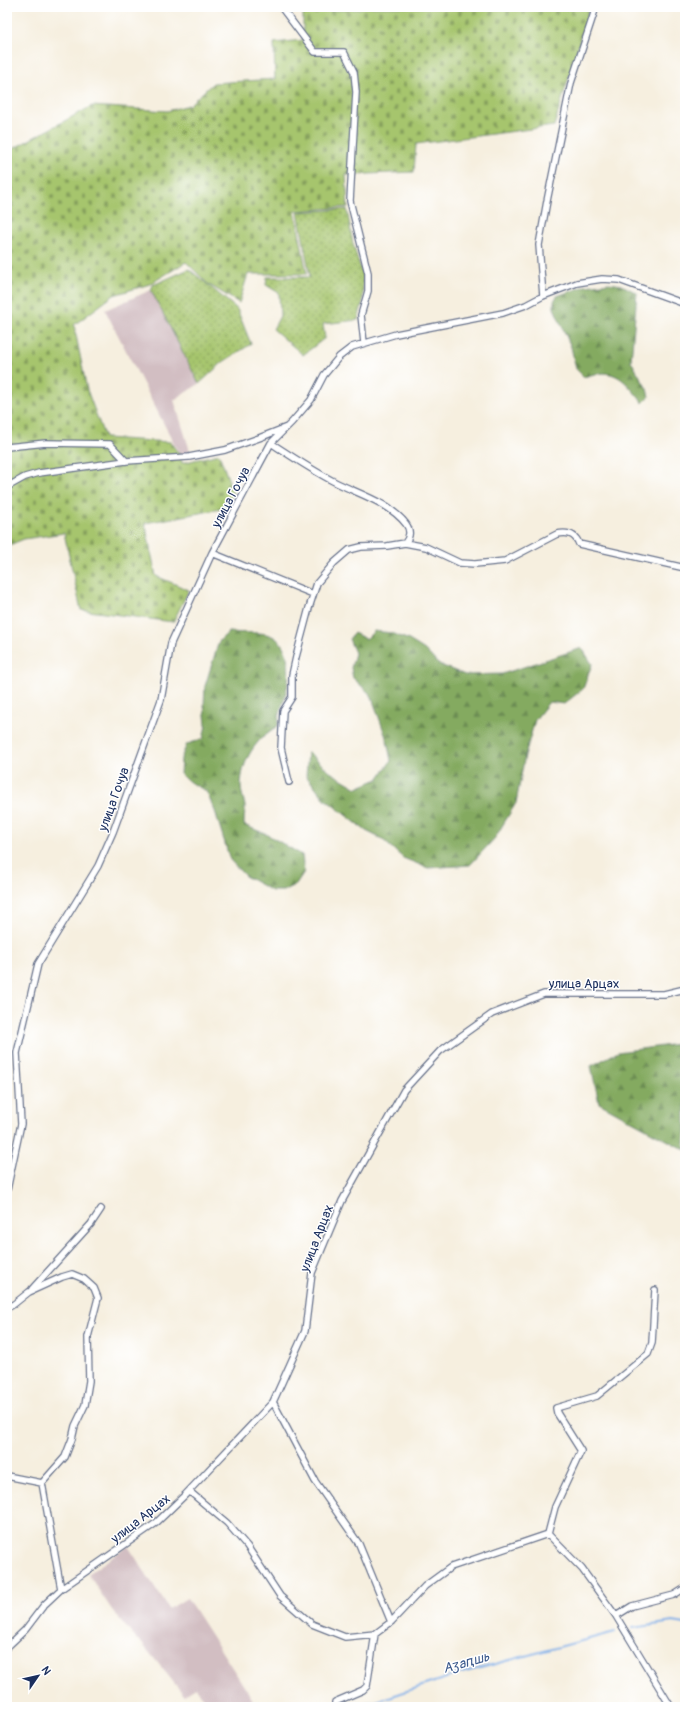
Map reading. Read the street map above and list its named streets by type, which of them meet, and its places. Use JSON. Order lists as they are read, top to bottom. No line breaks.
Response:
{"streets":{"street":["улица Гочуа","улица Арцах"]},"water":["Аӡаԥшь"],"north":"top right"}
